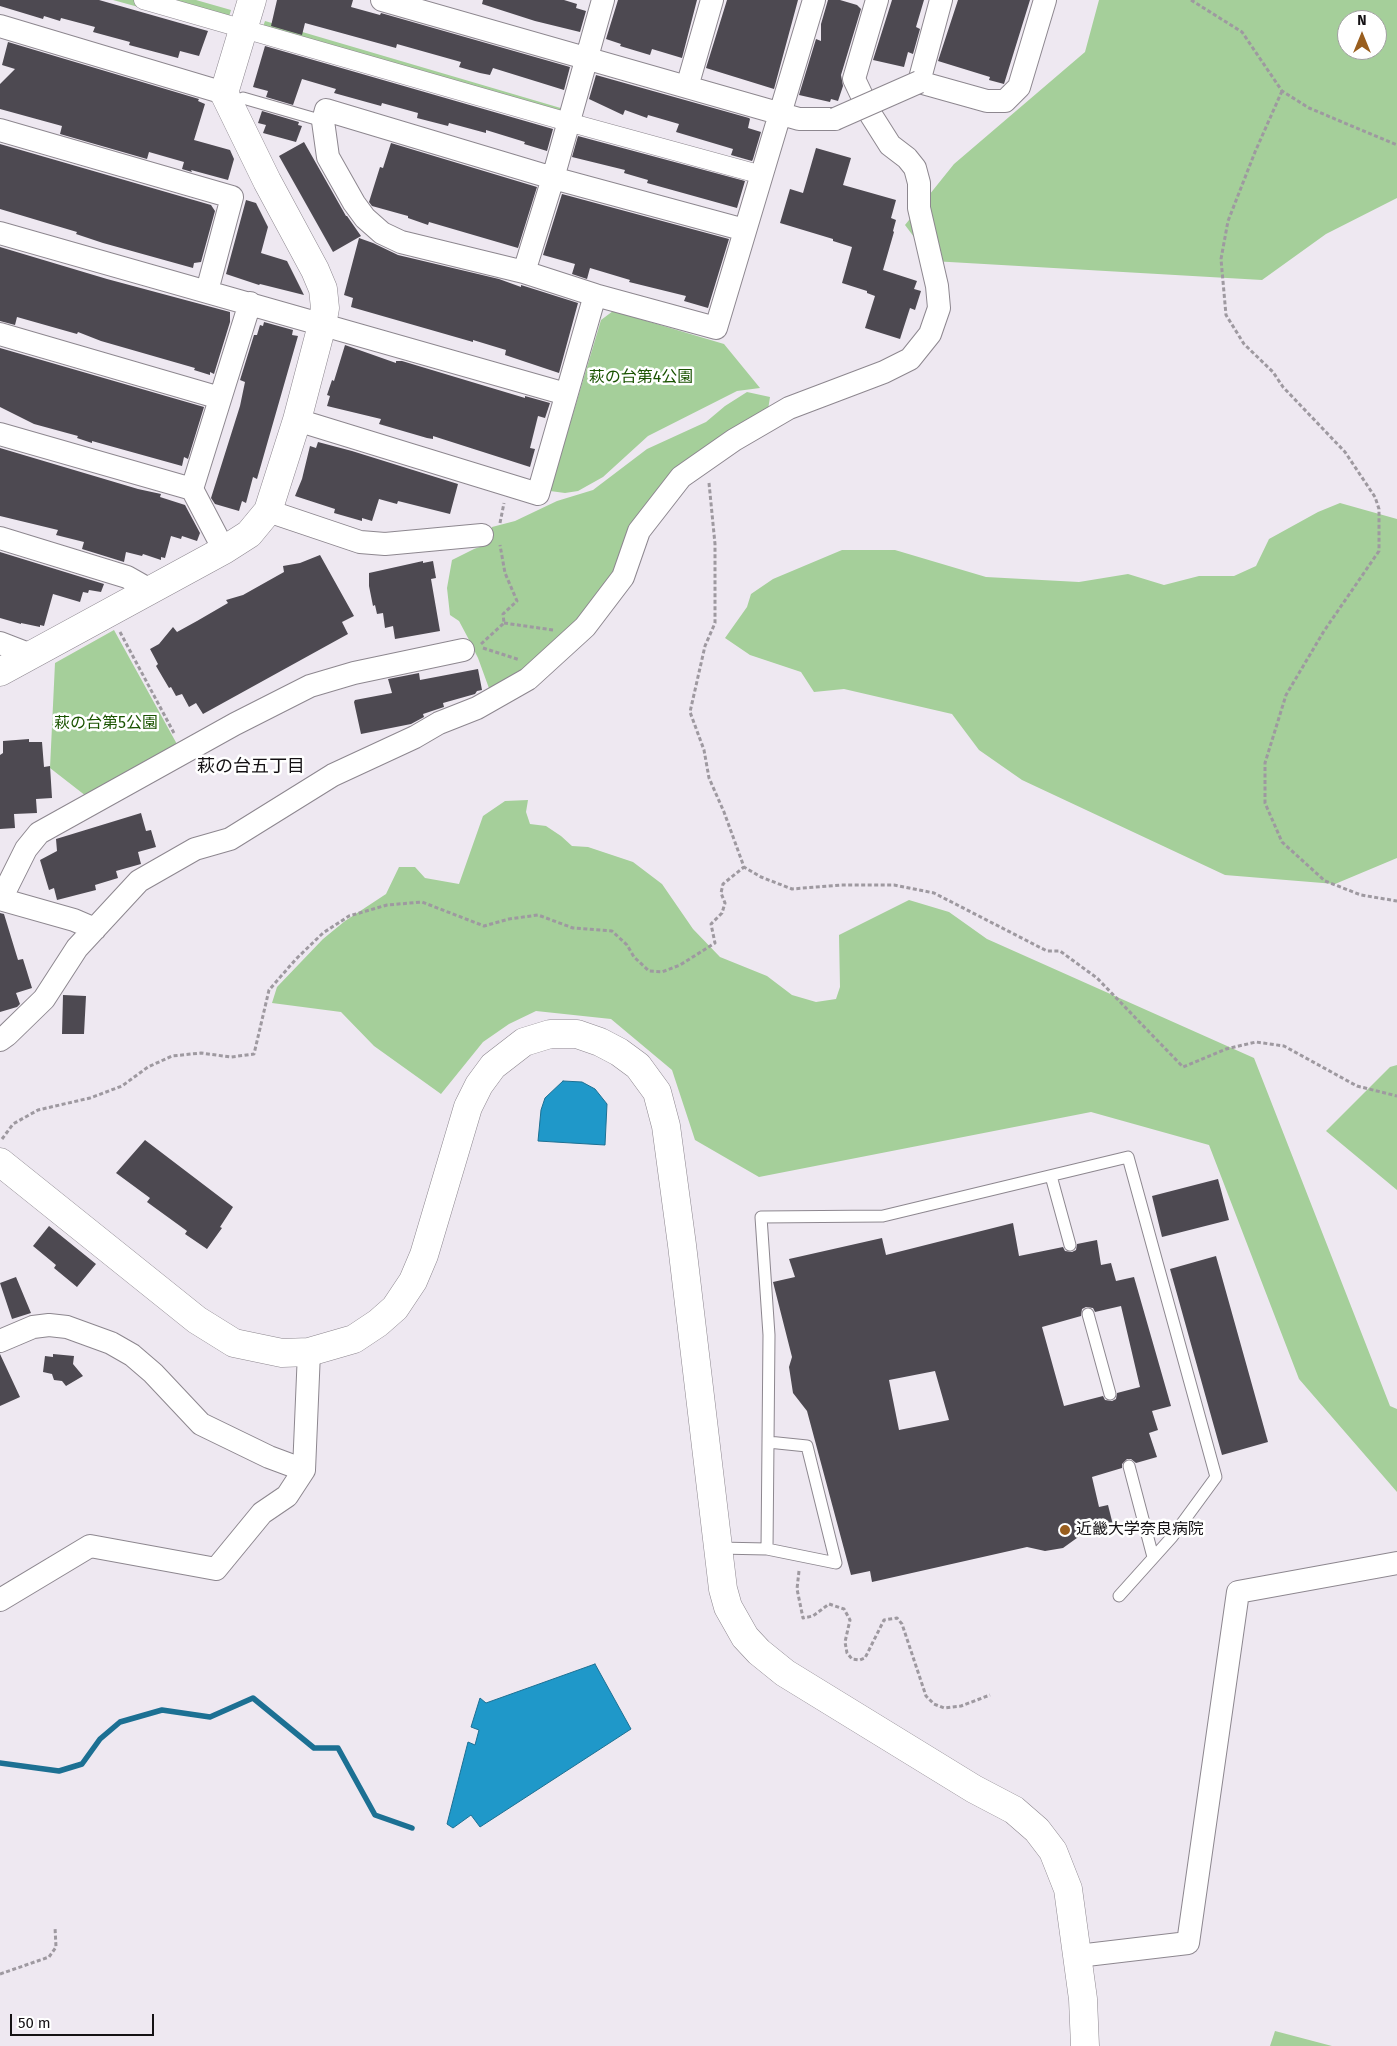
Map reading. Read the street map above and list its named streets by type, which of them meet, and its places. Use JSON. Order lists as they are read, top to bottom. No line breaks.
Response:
{"districts":["萩の台五丁目"],"parks":["萩の台第4公園","萩の台第5公園"],"places":["近畿大学奈良病院"],"scale_bar":"50 m","north":"top"}
